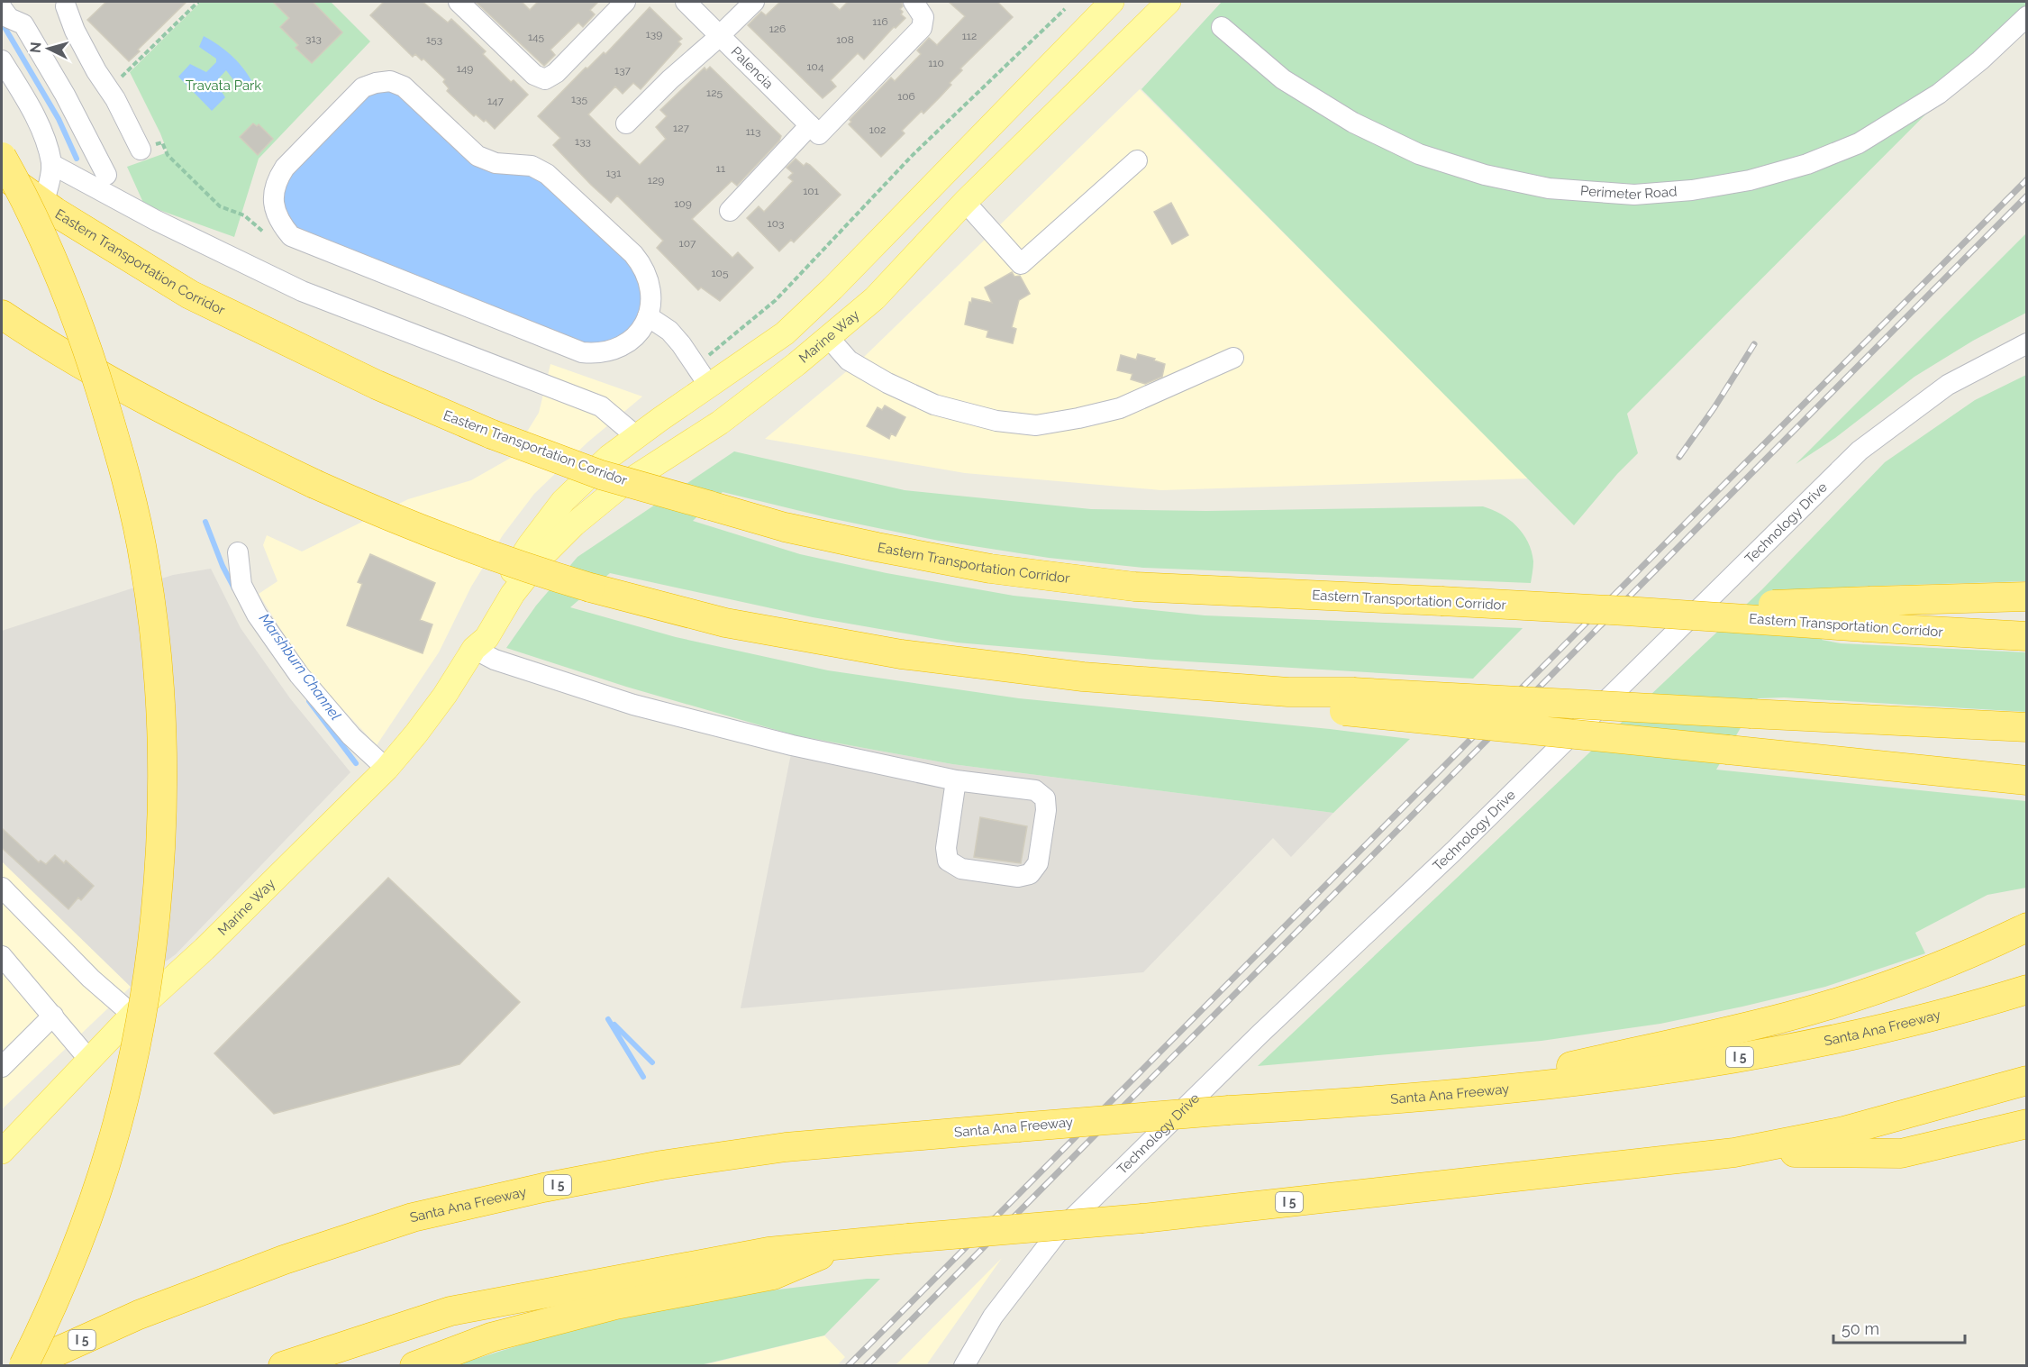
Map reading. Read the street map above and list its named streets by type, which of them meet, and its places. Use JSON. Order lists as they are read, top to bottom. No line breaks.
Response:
{"streets":{"highway":["Eastern Transportation Corridor","Santa Ana Freeway","I 5"],"main road":["Marine Way"],"street":["Palencia","Perimeter Road","Technology Drive"]},"water":["Marshburn Channel"],"parks":["Travata Park"],"house_numbers":["116","126","139","112","145","313","153","108","110","104","149","137","125","106","135","147","127","102","113","133","11","131","129","101","109","103","107","105"],"scale_bar":"50 m","north":"left"}
